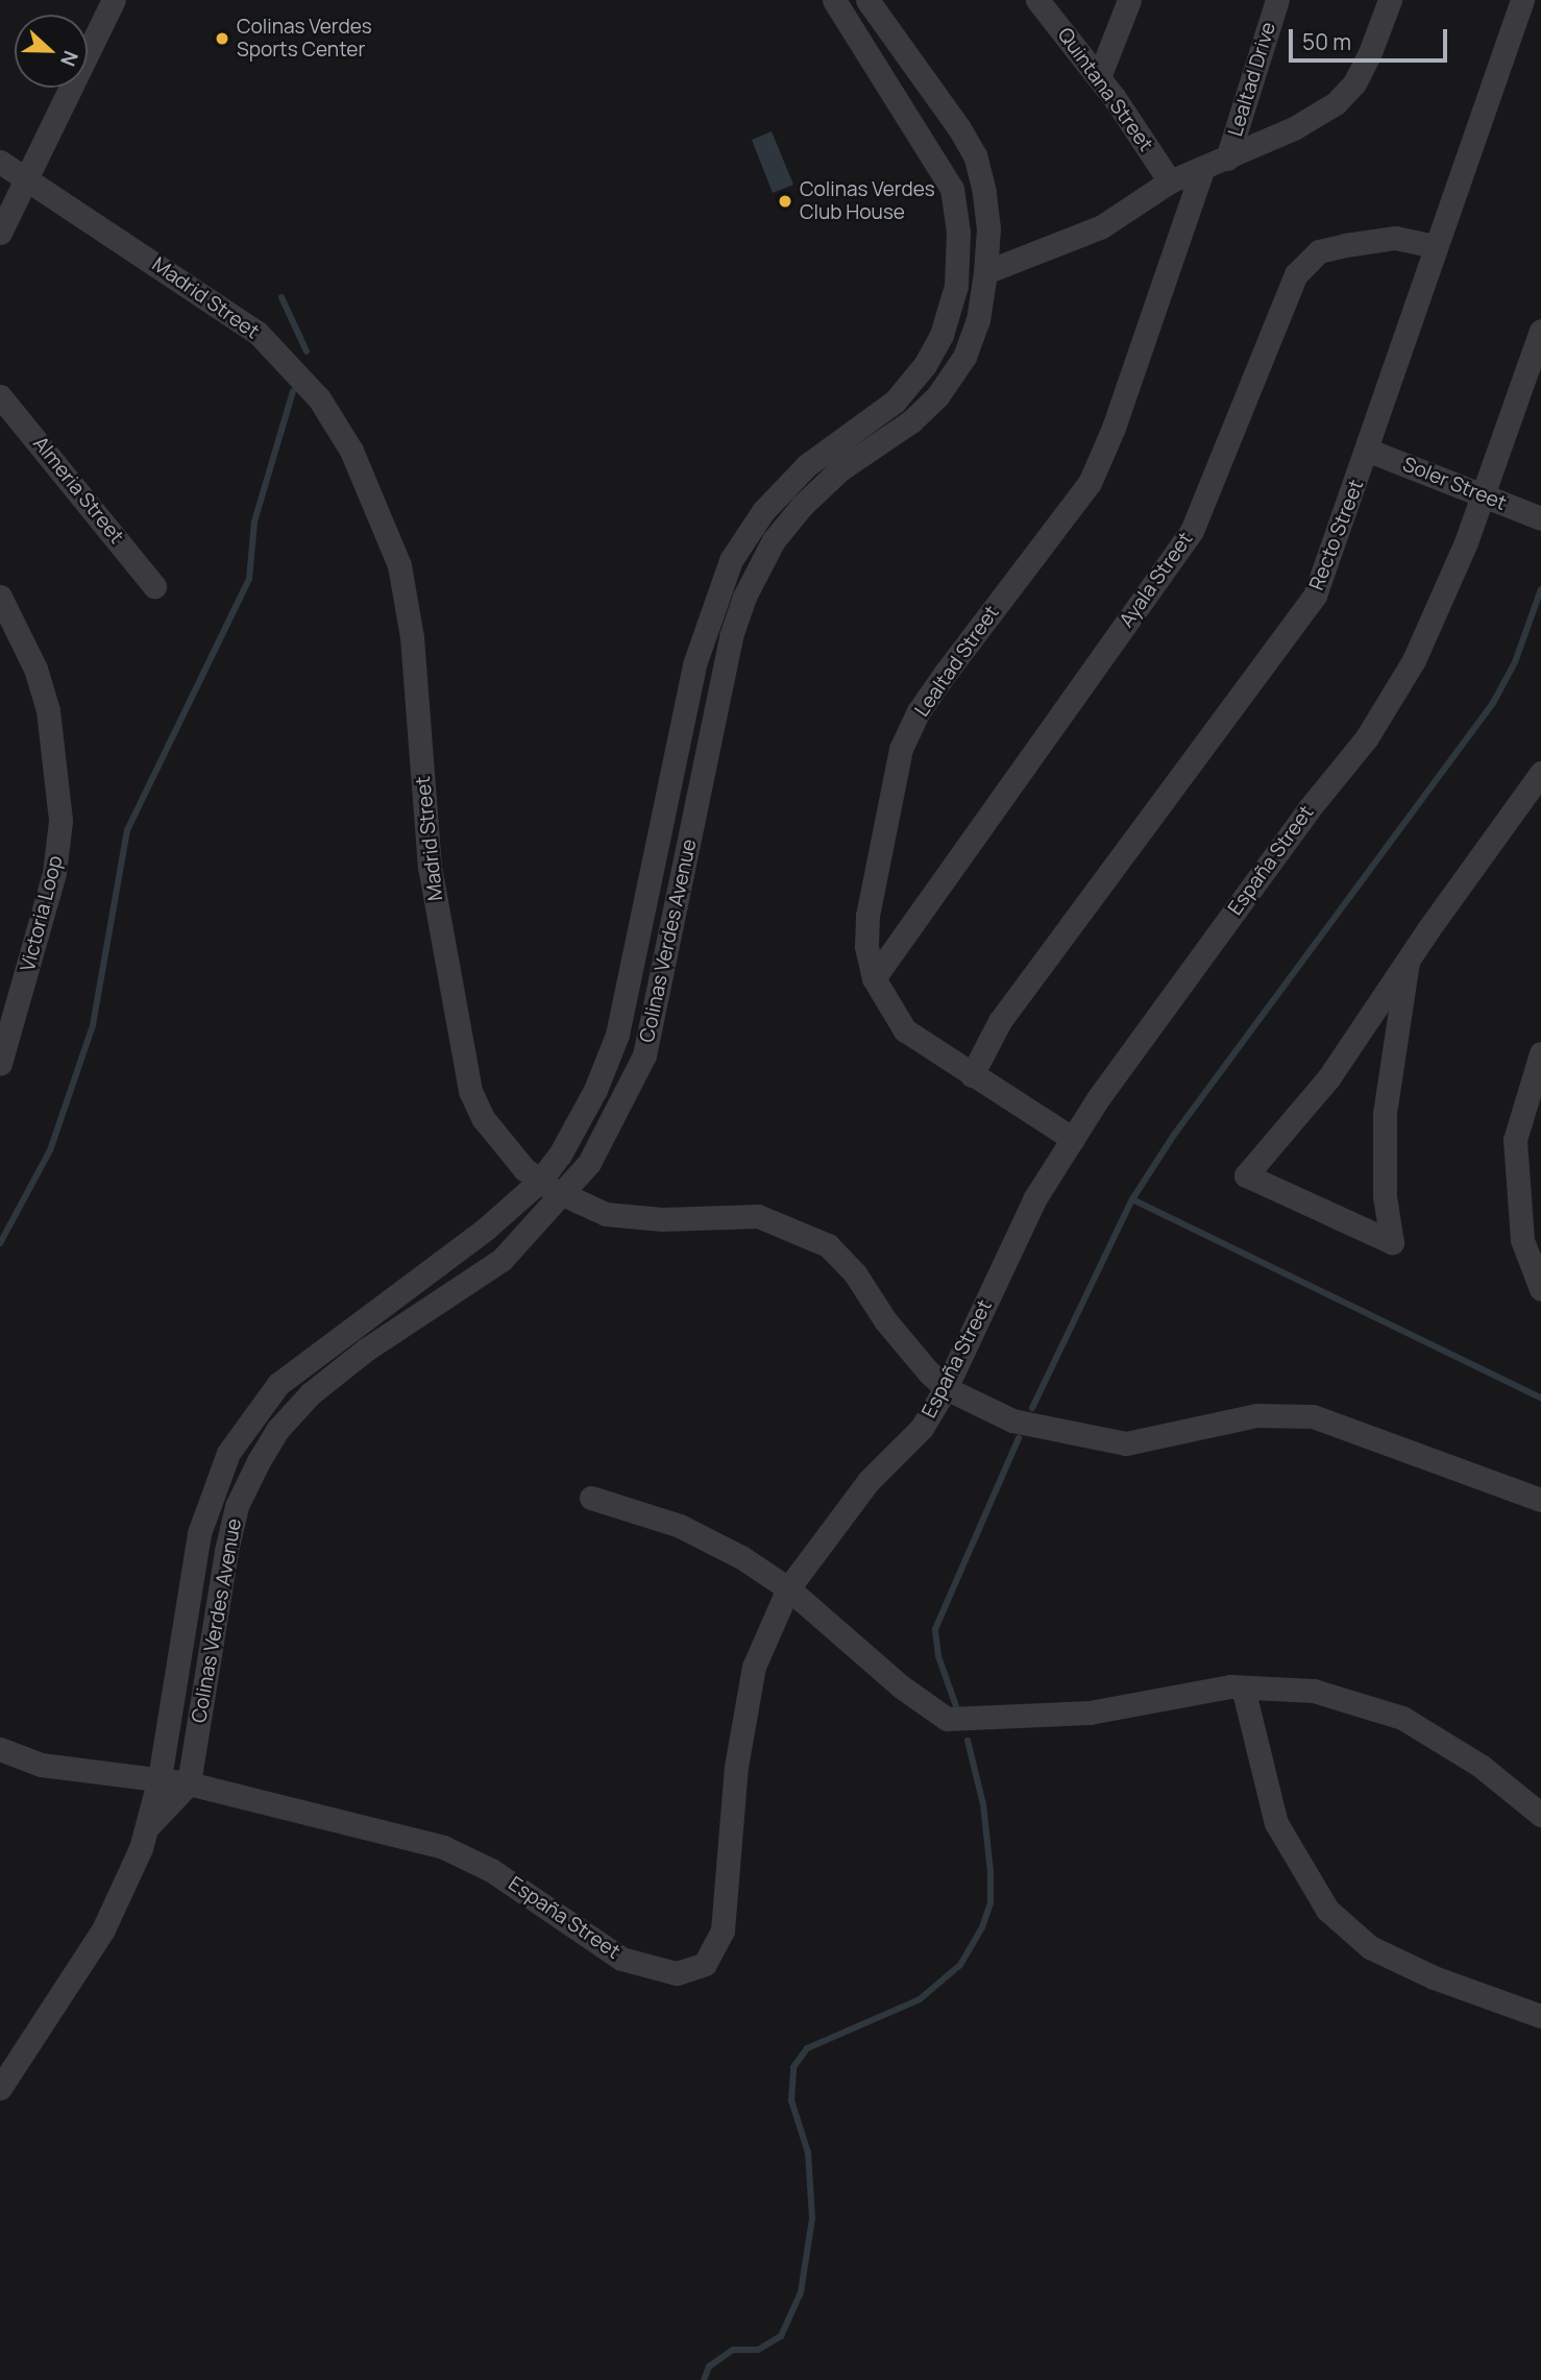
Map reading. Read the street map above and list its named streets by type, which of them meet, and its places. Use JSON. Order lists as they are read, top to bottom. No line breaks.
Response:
{"streets":{"street":["Lealtad Drive","Quintana Street","Madrid Street","Soler Street","Almeria Street","Recto Street","Ayala Street","Lealtad Street","España Street","Victoria Loop","Colinas Verdes Avenue"]},"crossings":[["Madrid Street","España Street"],["Madrid Street","Colinas Verdes Avenue"],["Soler Street","Recto Street"],["Soler Street","España Street"],["Recto Street","Ayala Street"],["Recto Street","Lealtad Street"],["Ayala Street","Lealtad Street"],["Lealtad Street","España Street"],["España Street","Colinas Verdes Avenue"]],"places":["Colinas Verdes Sports Center","Colinas Verdes Club House"],"scale_bar":"50 m","north":"right"}
